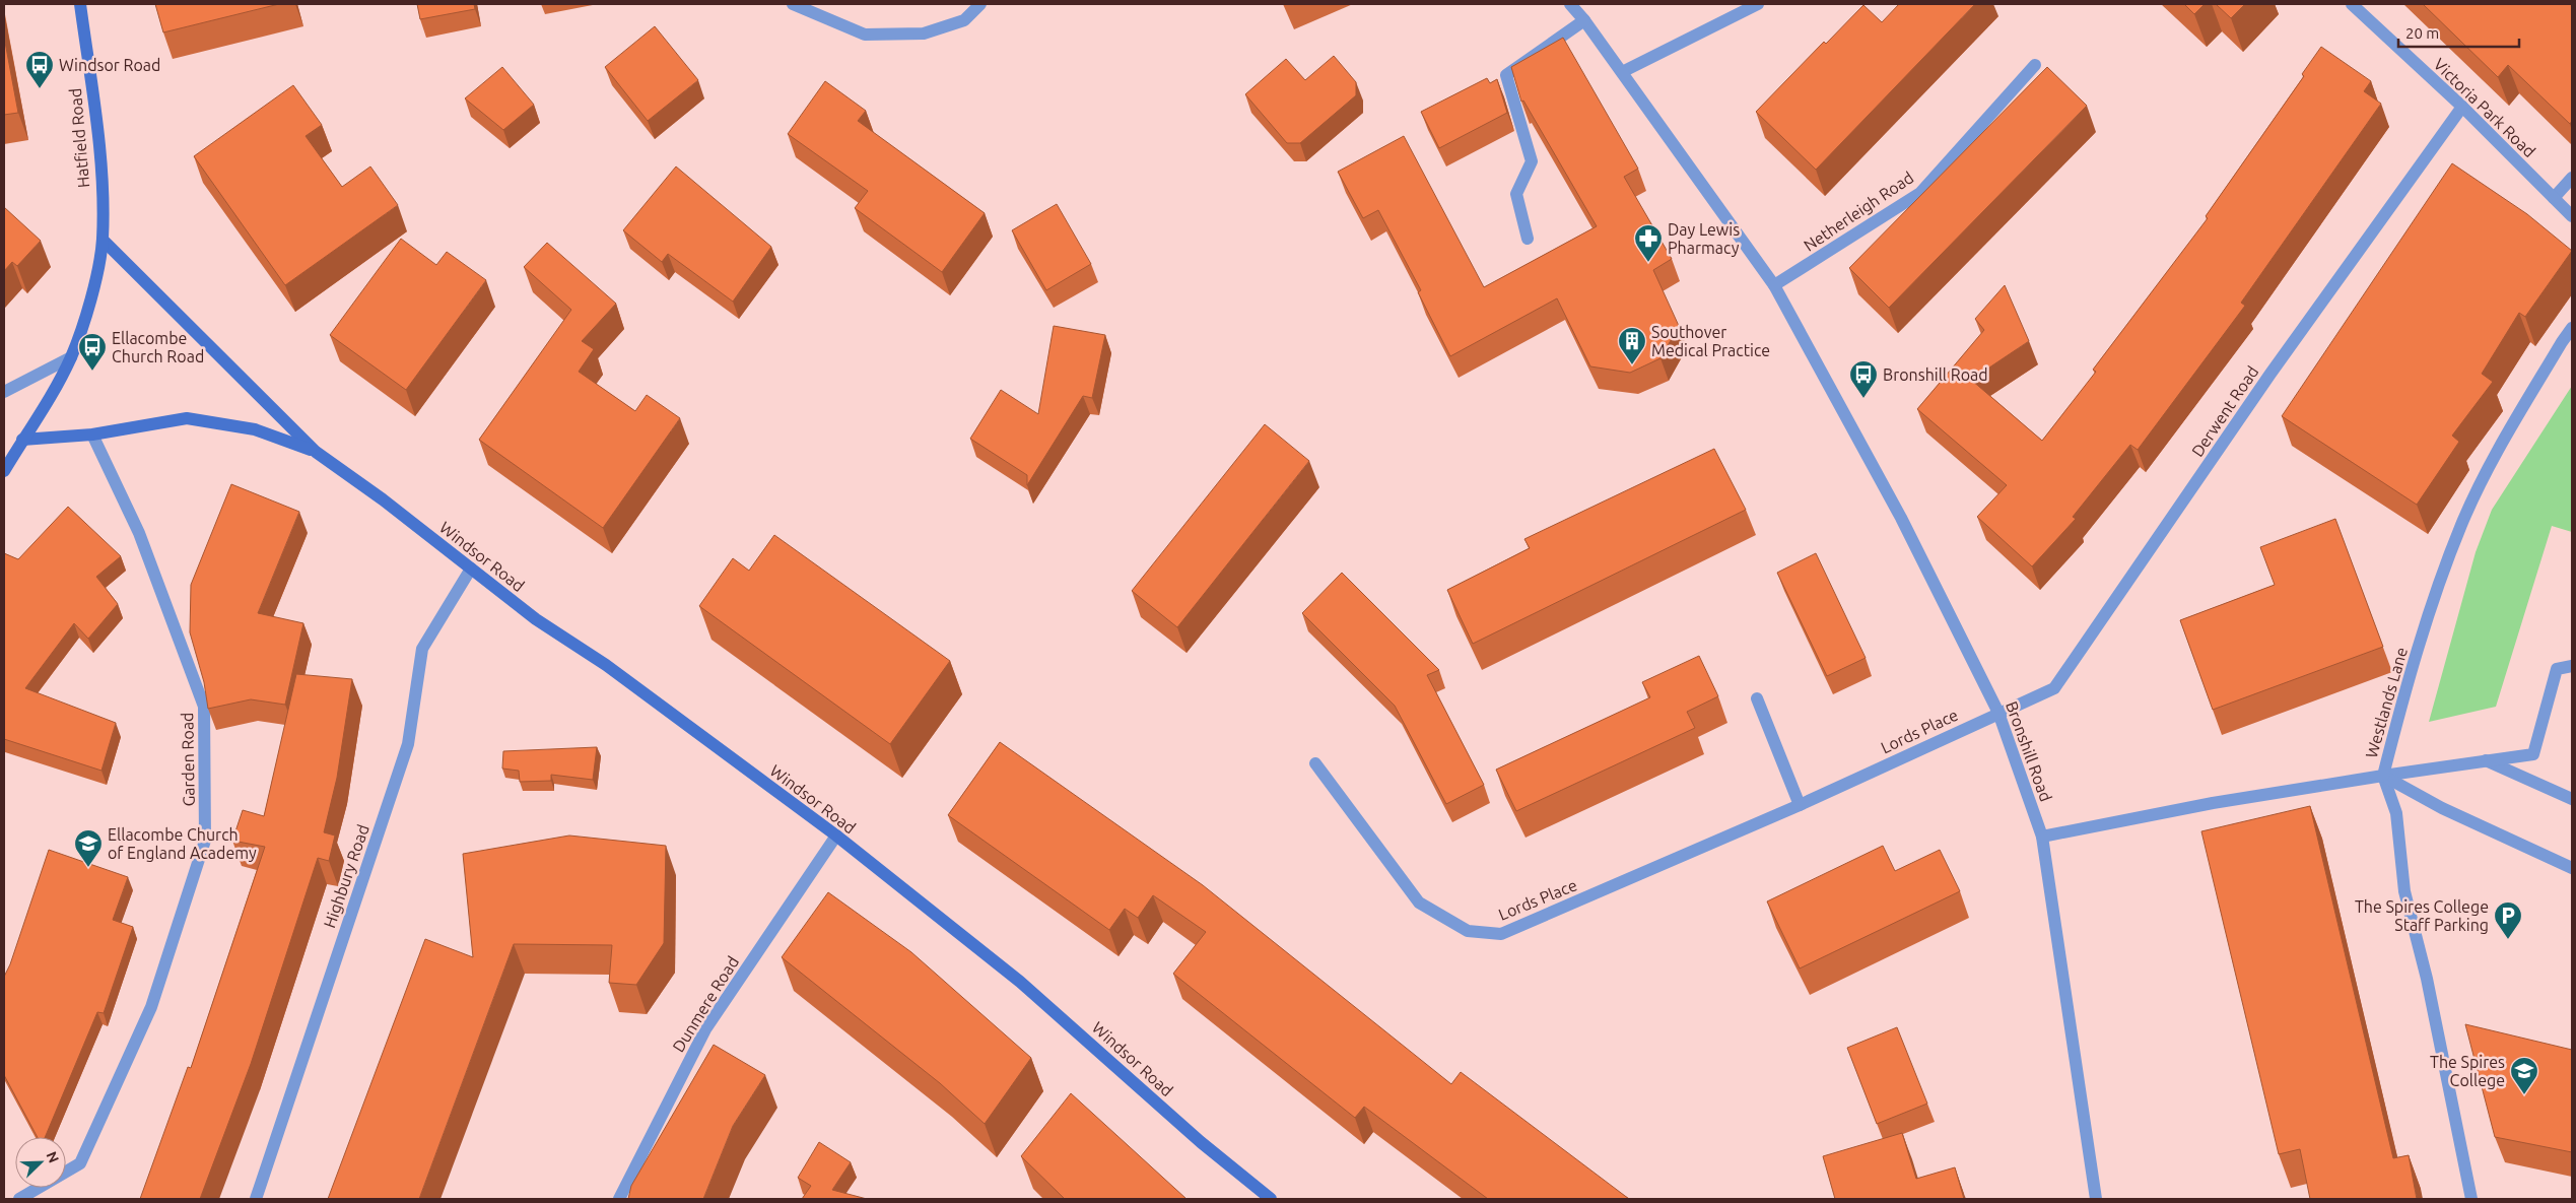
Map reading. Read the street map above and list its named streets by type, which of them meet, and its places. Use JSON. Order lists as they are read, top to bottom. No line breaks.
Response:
{"streets":{"street":["Victoria Park Road","Hatfield Road","Netherleigh Road","Derwent Road","Windsor Road","Westlands Lane","Lords Place","Bronshill Road","Garden Road","Highbury Road","Dunmere Road"]},"crossings":[["Victoria Park Road","Derwent Road"],["Hatfield Road","Windsor Road"],["Netherleigh Road","Bronshill Road"],["Derwent Road","Lords Place"],["Derwent Road","Bronshill Road"],["Windsor Road","Garden Road"],["Windsor Road","Highbury Road"],["Windsor Road","Dunmere Road"],["Westlands Lane","Bronshill Road"],["Lords Place","Bronshill Road"]],"places":{"bus stop":["Windsor Road","Ellacombe Church Road","Bronshill Road"],"pharmacy":["Day Lewis Pharmacy"],"building":["Southover Medical Practice"],"school or university":["Ellacombe Church of England Academy","The Spires College"],"parking":["The Spires College Staff Parking"]},"scale_bar":"20 m","north":"top right"}
